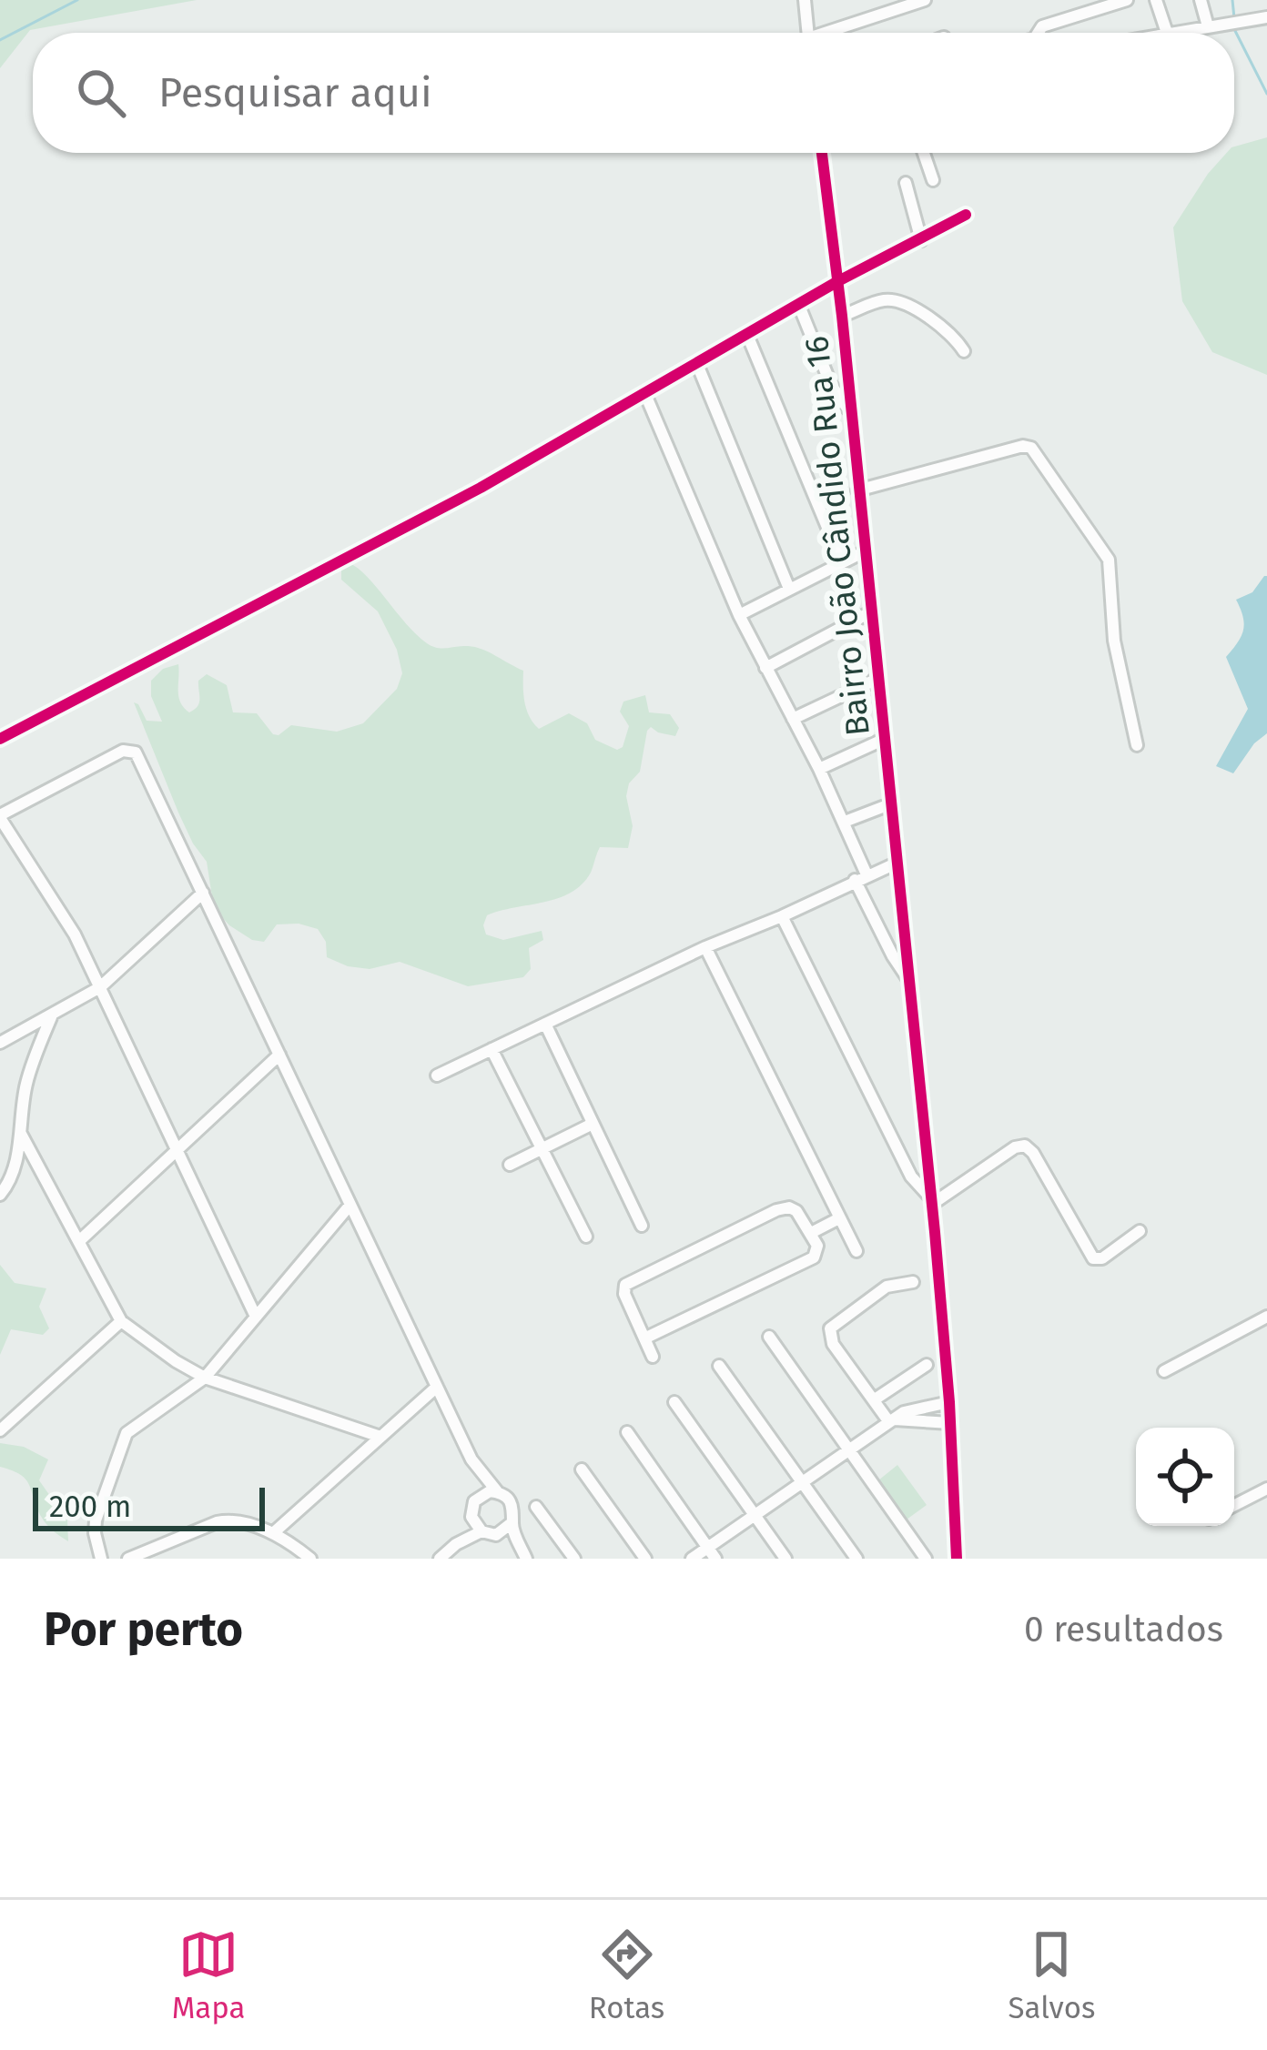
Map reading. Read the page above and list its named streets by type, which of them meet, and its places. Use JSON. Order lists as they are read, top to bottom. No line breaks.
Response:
{"streets":{"street":["Bairro João Cândido Rua 16"]},"scale_bar":"200 m","page":{"search":"Pesquisar aqui","scale":"200 m","heading":["Por perto","0 resultados"],"nav":["Mapa","Rotas","Salvos"]}}
